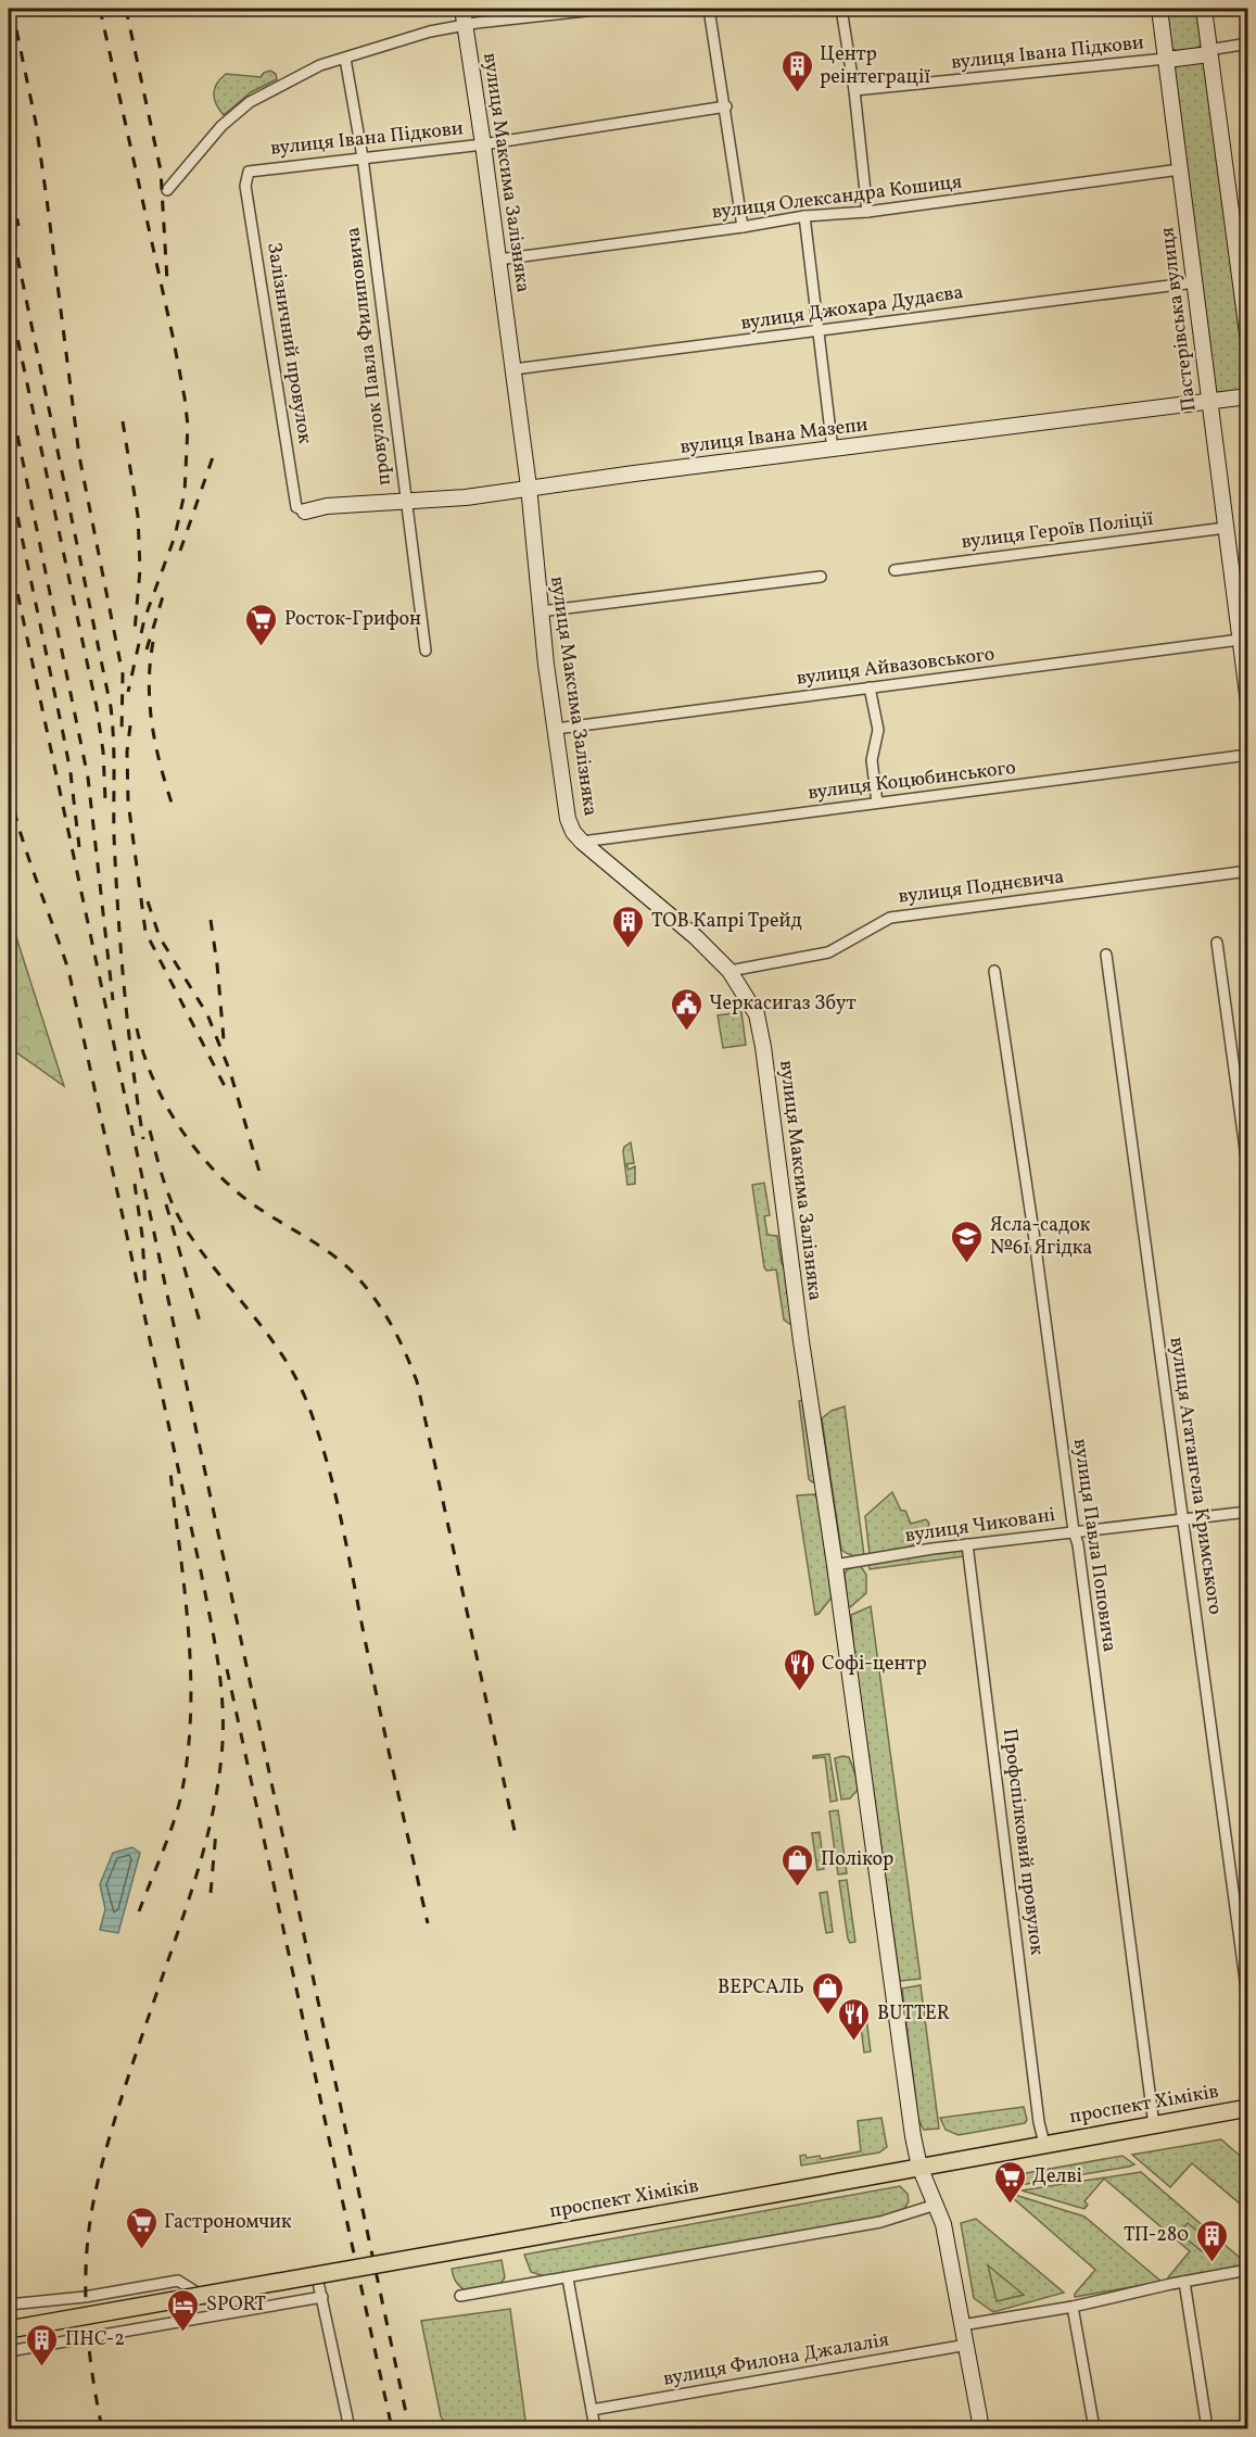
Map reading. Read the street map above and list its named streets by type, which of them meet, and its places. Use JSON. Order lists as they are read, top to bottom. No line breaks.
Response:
{"streets":{"main road":["вулиця Максима Залізняка","Пастерівська вулиця","вулиця Івана Мазепи","проспект Хіміків"],"street":["вулиця Івана Підкови","вулиця Олександра Кошиця","вулиця Джохара Дудаєва","Залізничний провулок","провулок Павла Филиповича","вулиця Героїв Поліції","вулиця Айвазовського","вулиця Коцюбинського","вулиця Поднєвича","вулиця Агатангела Кримського","вулиця Чиковані","вулиця Павла Поповича","Профспілковий провулок","вулиця Филона Джалалія"]},"crossings":[["вулиця Івана Підкови","вулиця Максима Залізняка"],["вулиця Івана Підкови","Пастерівська вулиця"],["вулиця Івана Підкови","Залізничний провулок"],["вулиця Івана Підкови","провулок Павла Филиповича"],["вулиця Максима Залізняка","вулиця Олександра Кошиця"],["вулиця Максима Залізняка","вулиця Джохара Дудаєва"],["вулиця Максима Залізняка","вулиця Івана Мазепи"],["вулиця Максима Залізняка","вулиця Айвазовського"],["вулиця Максима Залізняка","вулиця Коцюбинського"],["вулиця Максима Залізняка","вулиця Поднєвича"],["вулиця Максима Залізняка","вулиця Чиковані"],["вулиця Максима Залізняка","проспект Хіміків"],["вулиця Максима Залізняка","вулиця Филона Джалалія"],["вулиця Олександра Кошиця","Пастерівська вулиця"],["вулиця Джохара Дудаєва","Пастерівська вулиця"],["Пастерівська вулиця","вулиця Івана Мазепи"],["Пастерівська вулиця","вулиця Героїв Поліції"],["Пастерівська вулиця","вулиця Айвазовського"],["Залізничний провулок","вулиця Івана Мазепи"],["провулок Павла Филиповича","вулиця Івана Мазепи"],["вулиця Агатангела Кримського","вулиця Чиковані"],["вулиця Чиковані","вулиця Павла Поповича"],["вулиця Чиковані","Профспілковий провулок"],["вулиця Павла Поповича","проспект Хіміків"],["Профспілковий провулок","проспект Хіміків"]],"places":{"building":["Центр реінтеграції","ТОВ Капрі Трейд","ТП-280","ПНС-2"],"supermarket":["Росток-Грифон","Делві","Гастрономчик"],"public building":["Черкасигаз Збут"],"school or university":["Ясла-садок №61 Ягідка"],"restaurant":["Софі-центр","BUTTER"],"shop":["Полікор","ВЕРСАЛЬ"],"hotel":["SPORT"]}}
